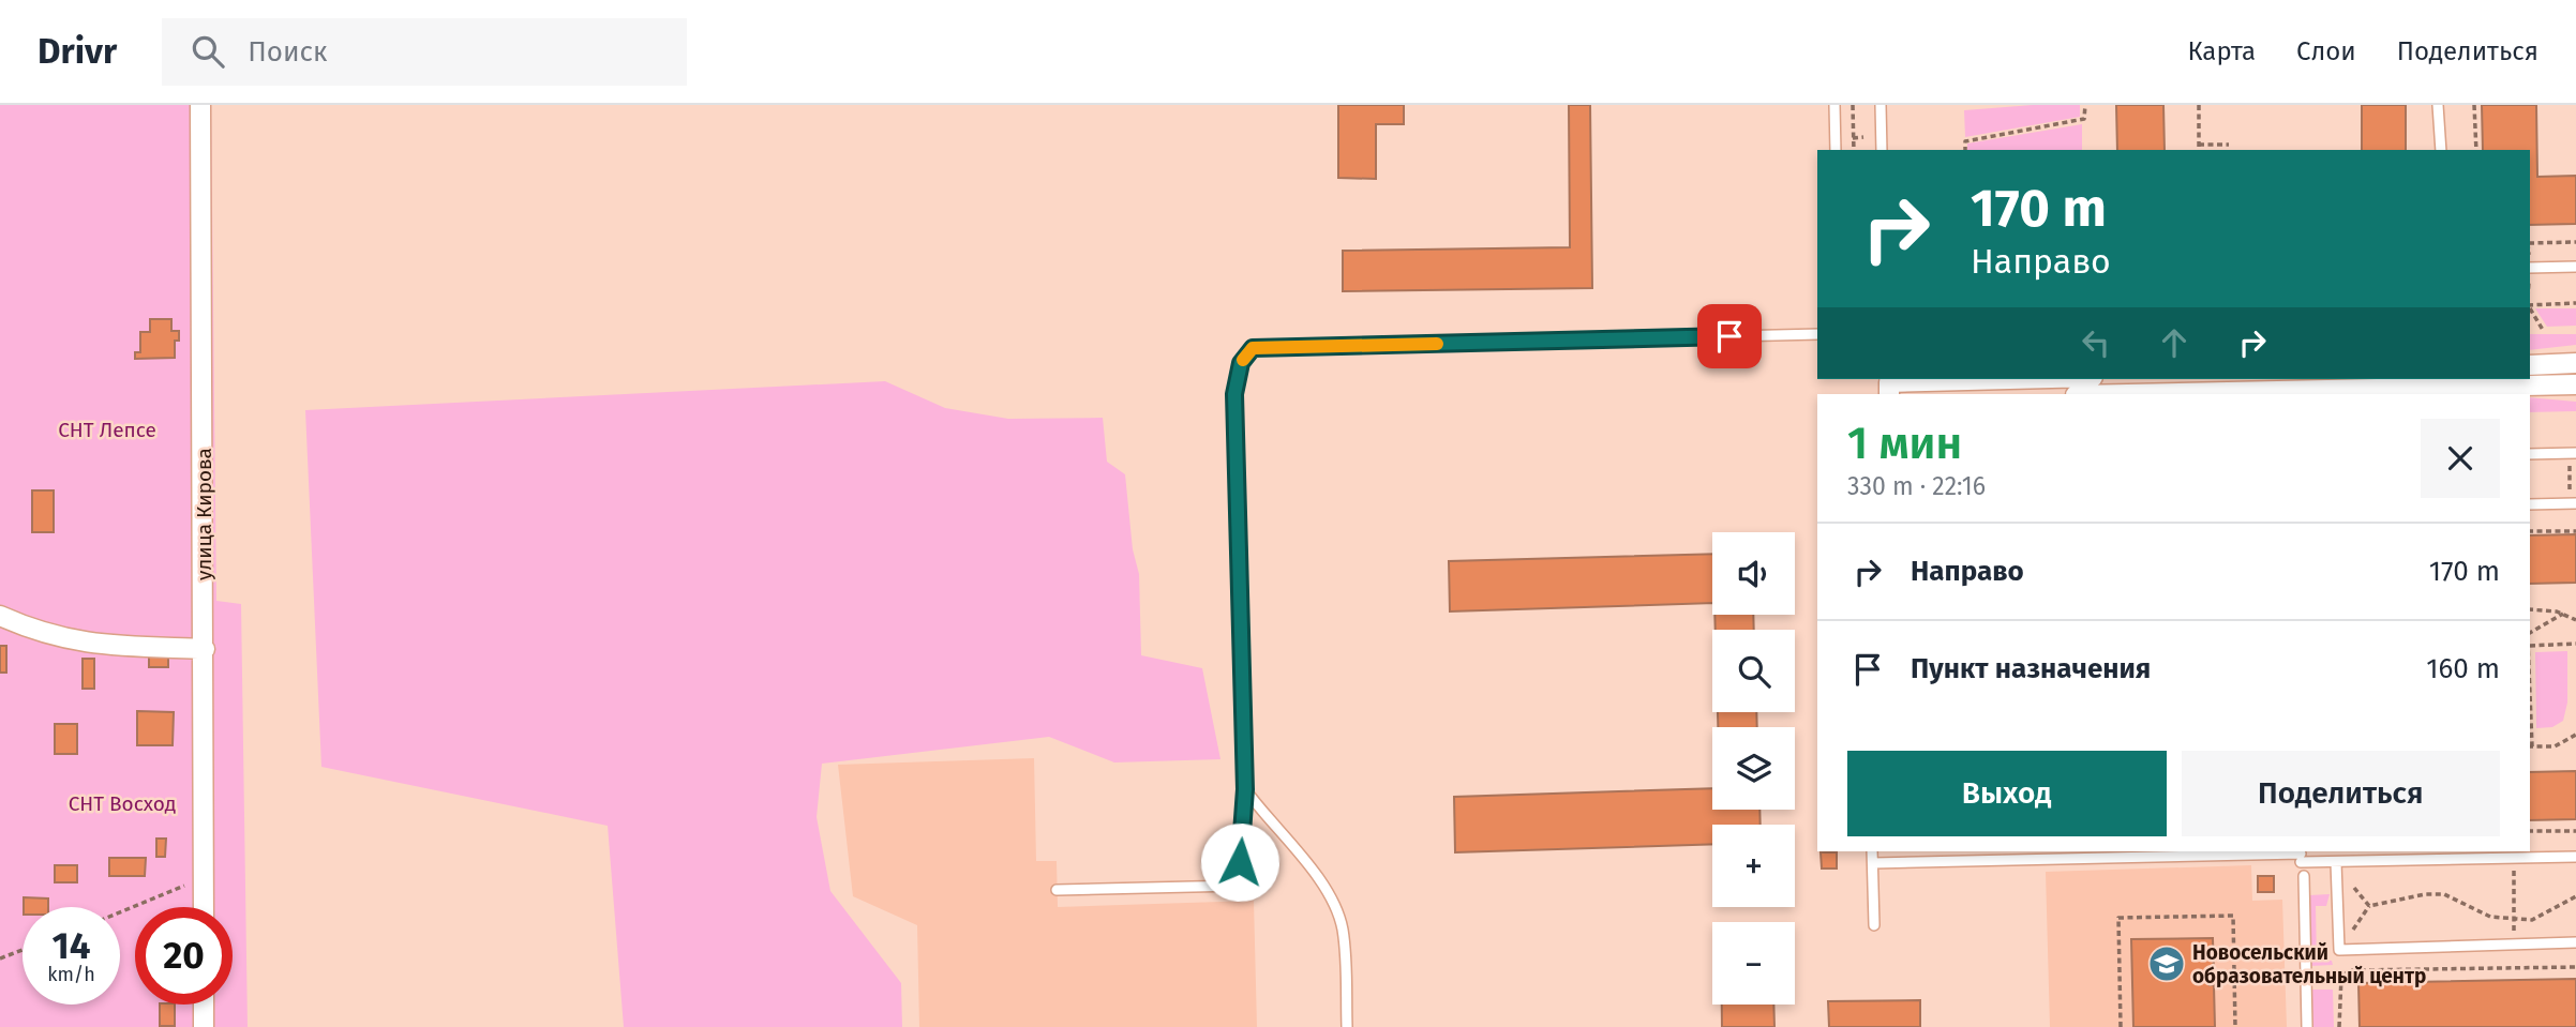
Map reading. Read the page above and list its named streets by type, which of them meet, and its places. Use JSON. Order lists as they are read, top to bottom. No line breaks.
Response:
{"streets":{"street":["улица Кирова"]},"parks":["СНТ Лепсе","СНТ Восход"],"places":{"school or university":["Новосельский образовательный центр"]},"page":{"header":"Drivr","search":"Поиск","nav":["Карта","Слои","Поделиться"],"turn":["170 m","Направо"],"heading":["1 мин","330 m · 22:16"],"list":[{"name":"Направо","value":"170 m"},{"name":"Пункт назначения","value":"160 m"}],"map_buttons":["+","−"],"buttons":["Выход","Поделиться"],"speed":"14 km/h","limit":"20"}}
